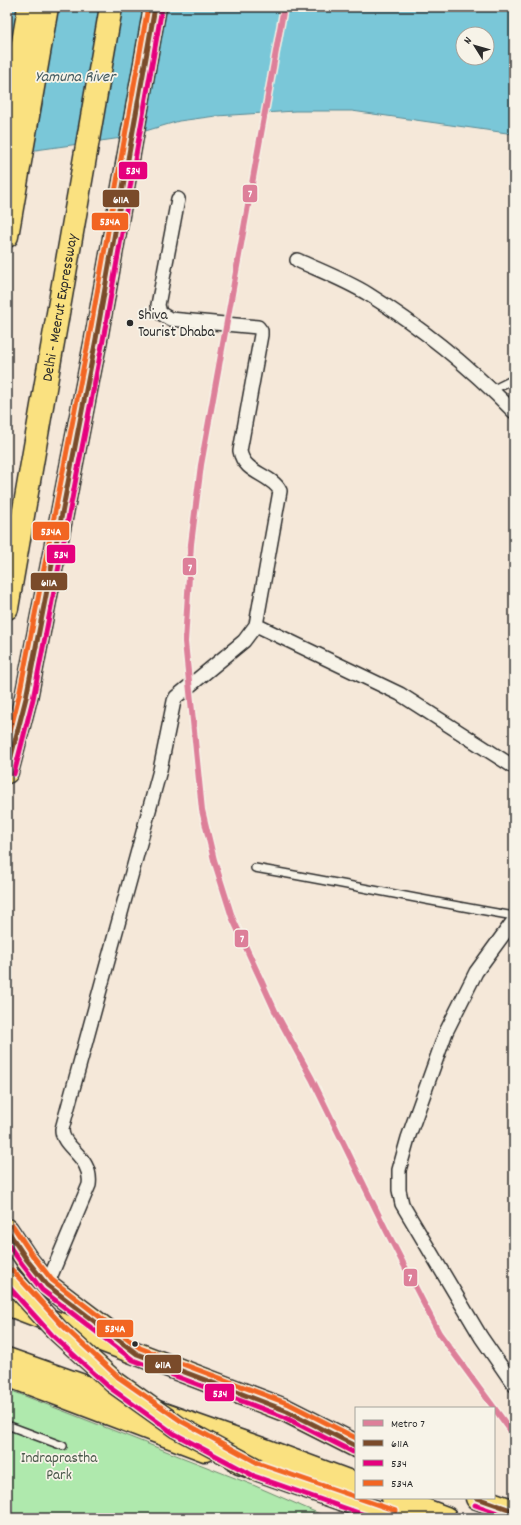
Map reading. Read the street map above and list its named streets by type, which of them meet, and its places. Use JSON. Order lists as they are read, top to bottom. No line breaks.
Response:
{"streets":{"highway":["Delhi - Meerut Expressway"]},"water":["Yamuna River"],"parks":["Indraprastha Park"],"places":["Shiva Tourist Dhaba"],"lines":["metro line 7","transit line 611A","transit line 534A","transit line 534"],"legend":["Metro 7","611A","534","534A"],"north":"top left"}
